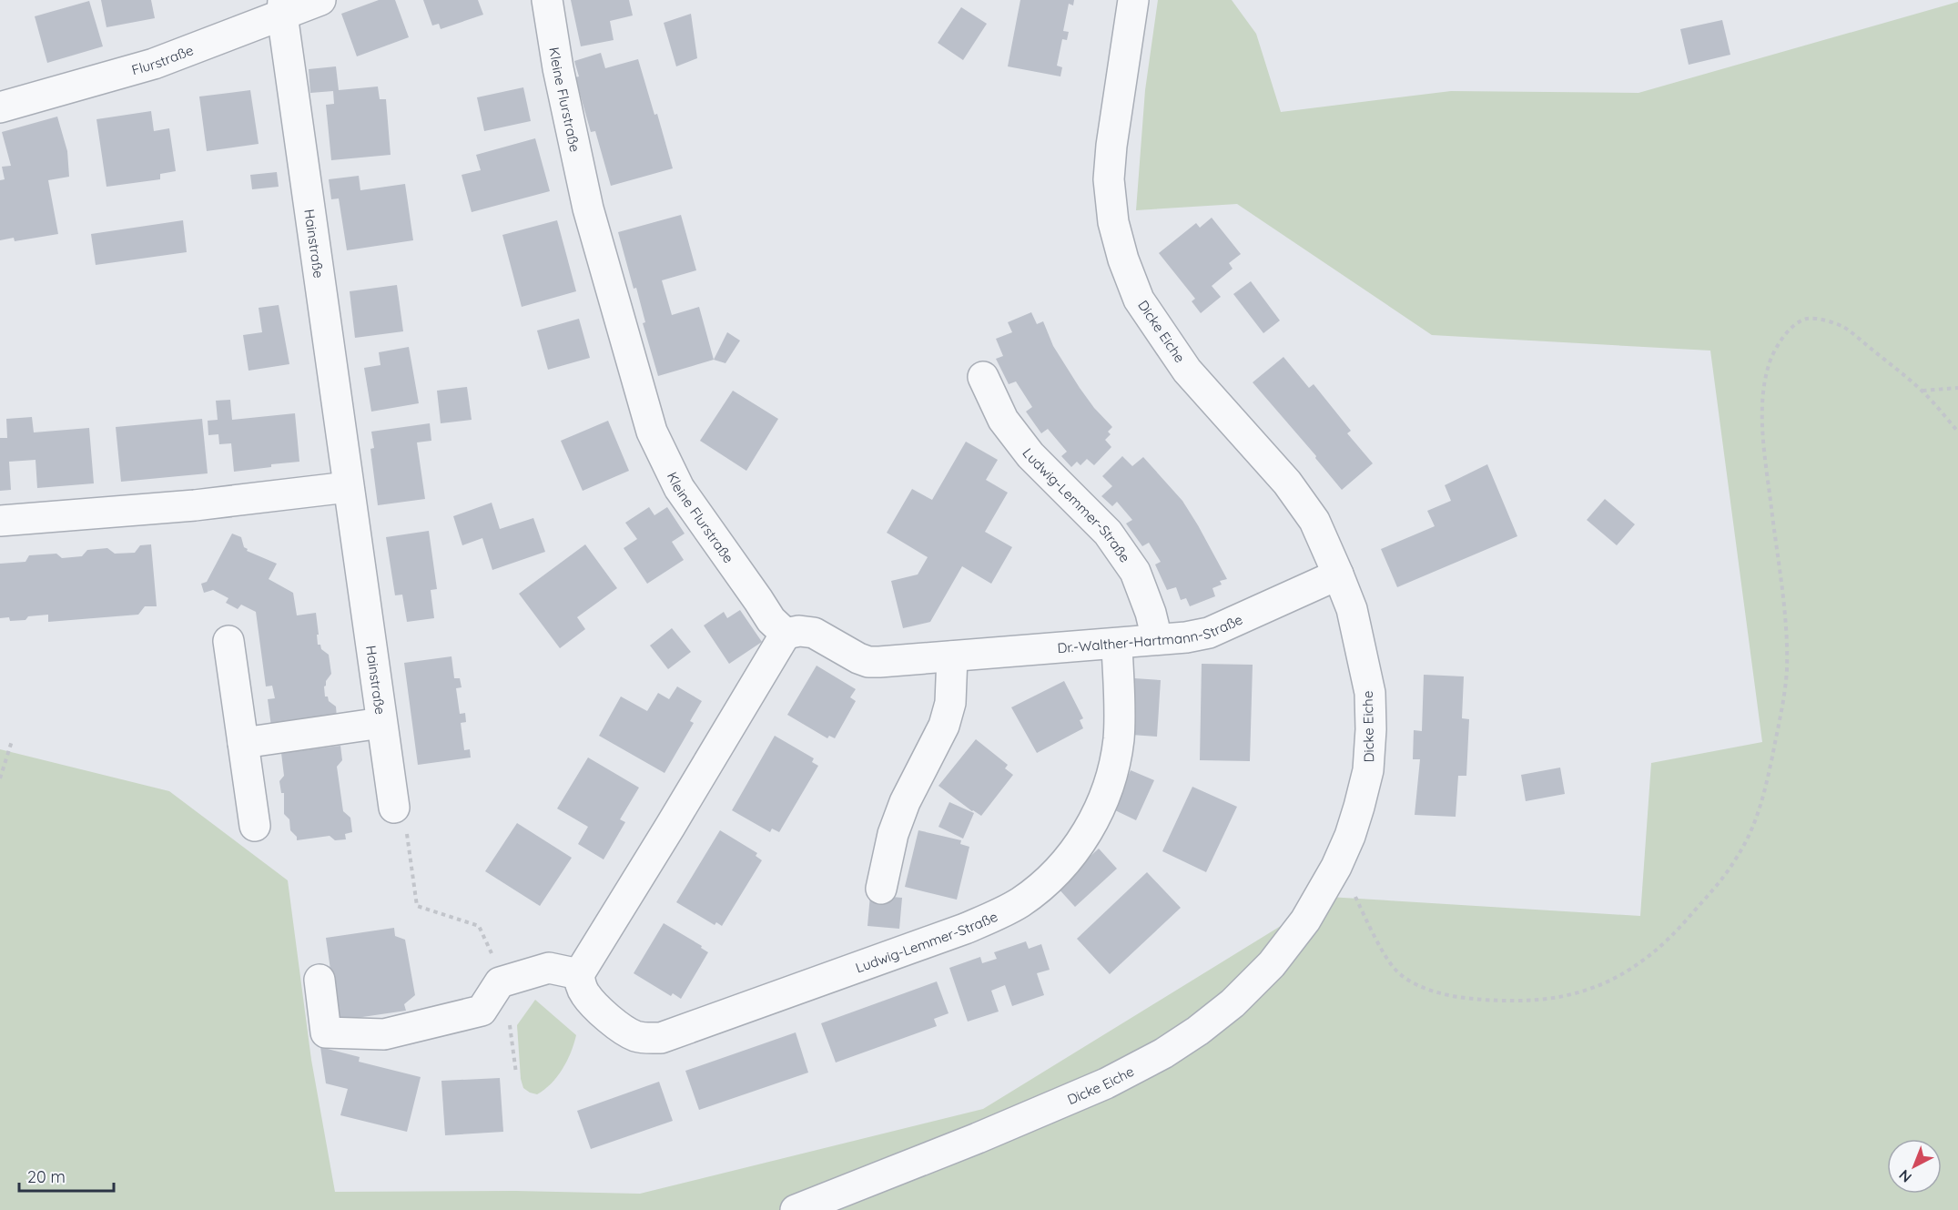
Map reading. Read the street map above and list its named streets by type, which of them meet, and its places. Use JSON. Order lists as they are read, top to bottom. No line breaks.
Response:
{"streets":{"street":["Flurstraße","Kleine Flurstraße","Hainstraße","Dicke Eiche","Ludwig-Lemmer-Straße","Dr.-Walther-Hartmann-Straße"]},"crossings":[["Flurstraße","Hainstraße"],["Kleine Flurstraße","Dr.-Walther-Hartmann-Straße"],["Dicke Eiche","Dr.-Walther-Hartmann-Straße"],["Ludwig-Lemmer-Straße","Dr.-Walther-Hartmann-Straße"]],"scale_bar":"20 m","north":"bottom left"}
